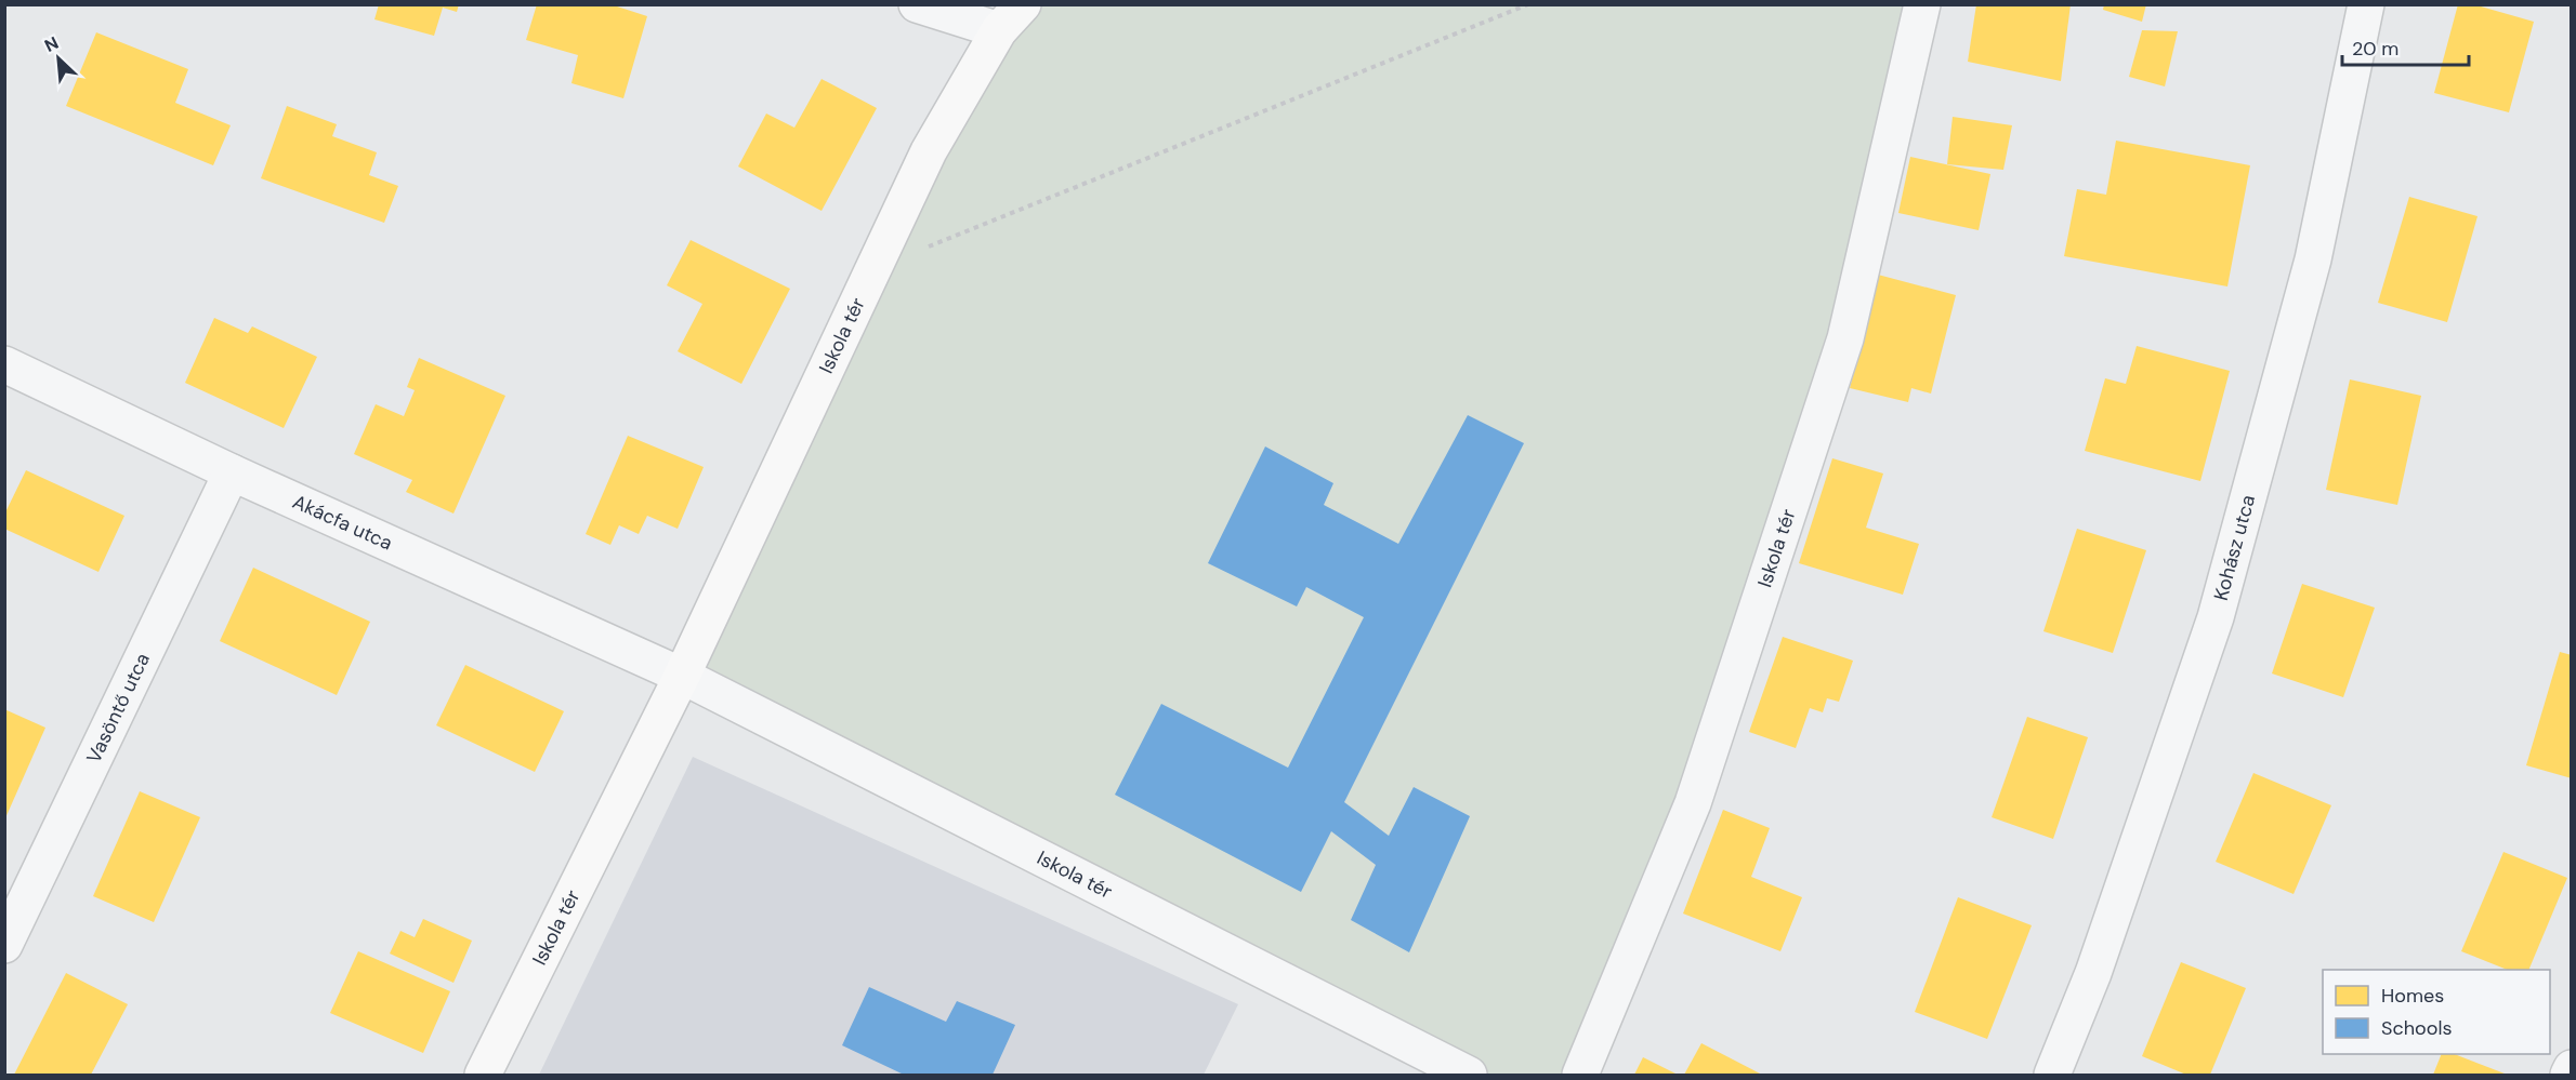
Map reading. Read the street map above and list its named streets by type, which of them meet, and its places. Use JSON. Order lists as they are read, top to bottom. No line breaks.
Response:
{"streets":{"street":["Iskola tér","Akácfa utca","Kohász utca","Vasöntő utca"]},"crossings":[["Iskola tér","Akácfa utca"],["Akácfa utca","Vasöntő utca"]],"legend":["Homes","Schools"],"scale_bar":"20 m","north":"top left"}
